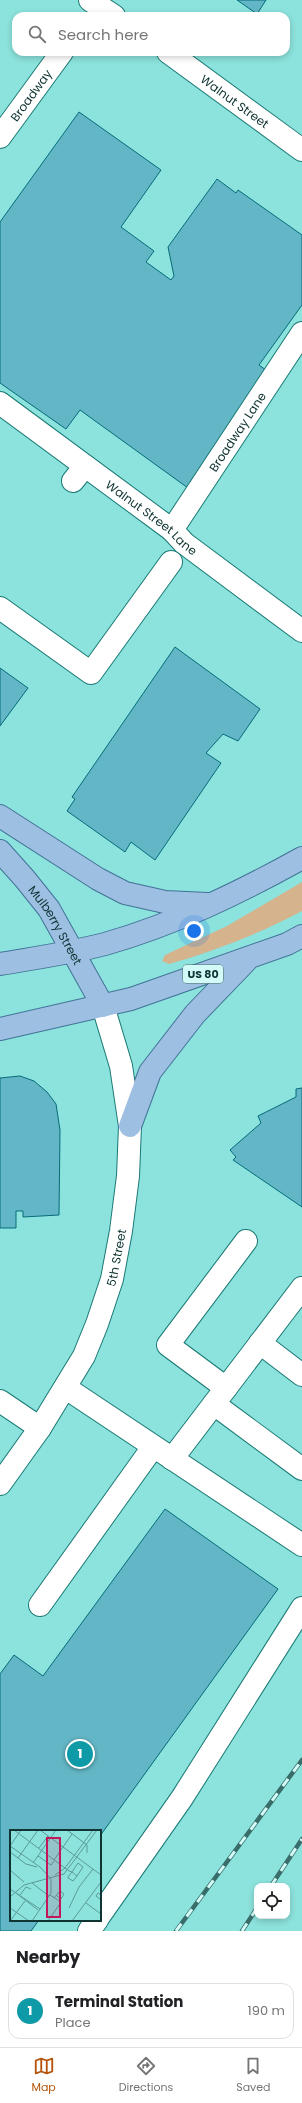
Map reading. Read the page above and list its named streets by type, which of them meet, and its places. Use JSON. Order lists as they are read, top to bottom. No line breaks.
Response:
{"streets":{"main road":["Mulberry Street","US 80"],"street":["Broadway","Walnut Street","Broadway Lane","Walnut Street Lane","5th Street"]},"crossings":[["Broadway Lane","Walnut Street Lane"],["Mulberry Street","US 80"],["Mulberry Street","5th Street"],["US 80","5th Street"]],"page":{"search":"Search here","pins":"1","heading":"Nearby","list":[{"mark":"1","name":"Terminal Station","note":"Place","value":"190 m"}],"nav":["Map","Directions","Saved"]}}
